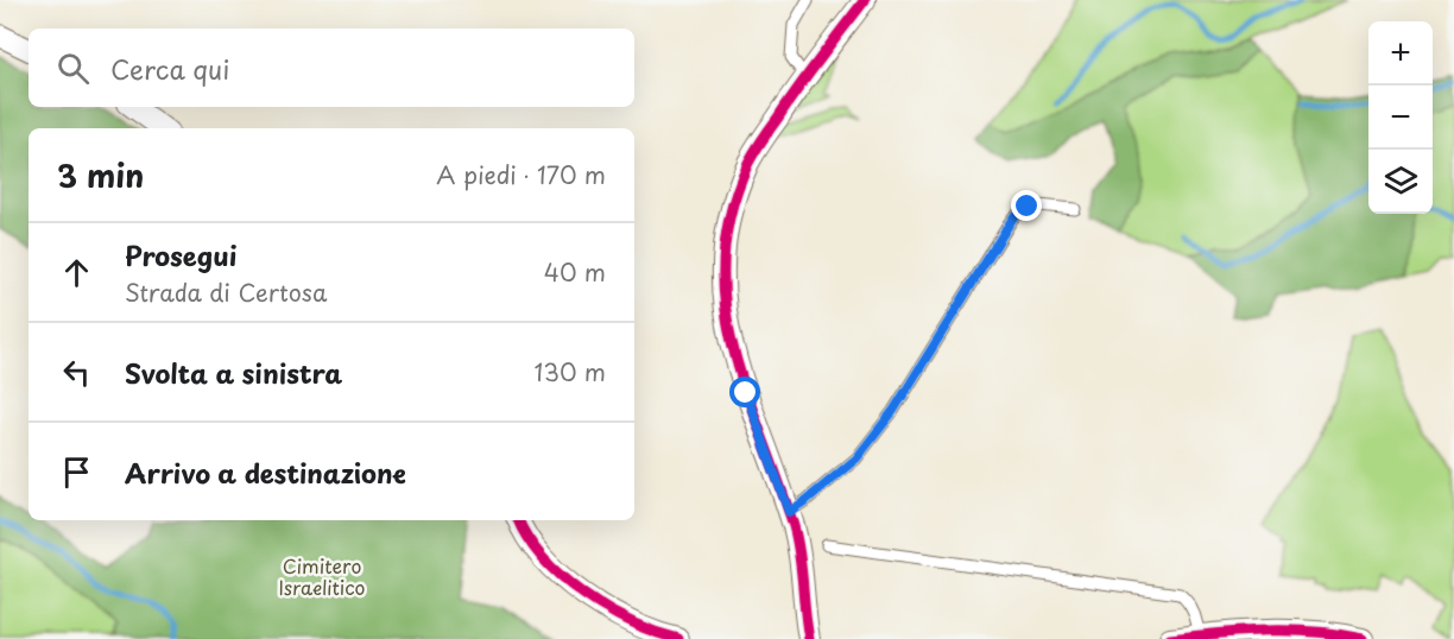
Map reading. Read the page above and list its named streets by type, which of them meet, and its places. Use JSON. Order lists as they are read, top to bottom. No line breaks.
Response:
{"parks":["Cimitero Israelitico"],"page":{"map_buttons":["+","−"],"search":"Cerca qui","heading":["3 min","A piedi · 170 m"],"list":[["Prosegui","Strada di Certosa","40 m"],["Svolta a sinistra","130 m"],"Arrivo a destinazione"]}}
